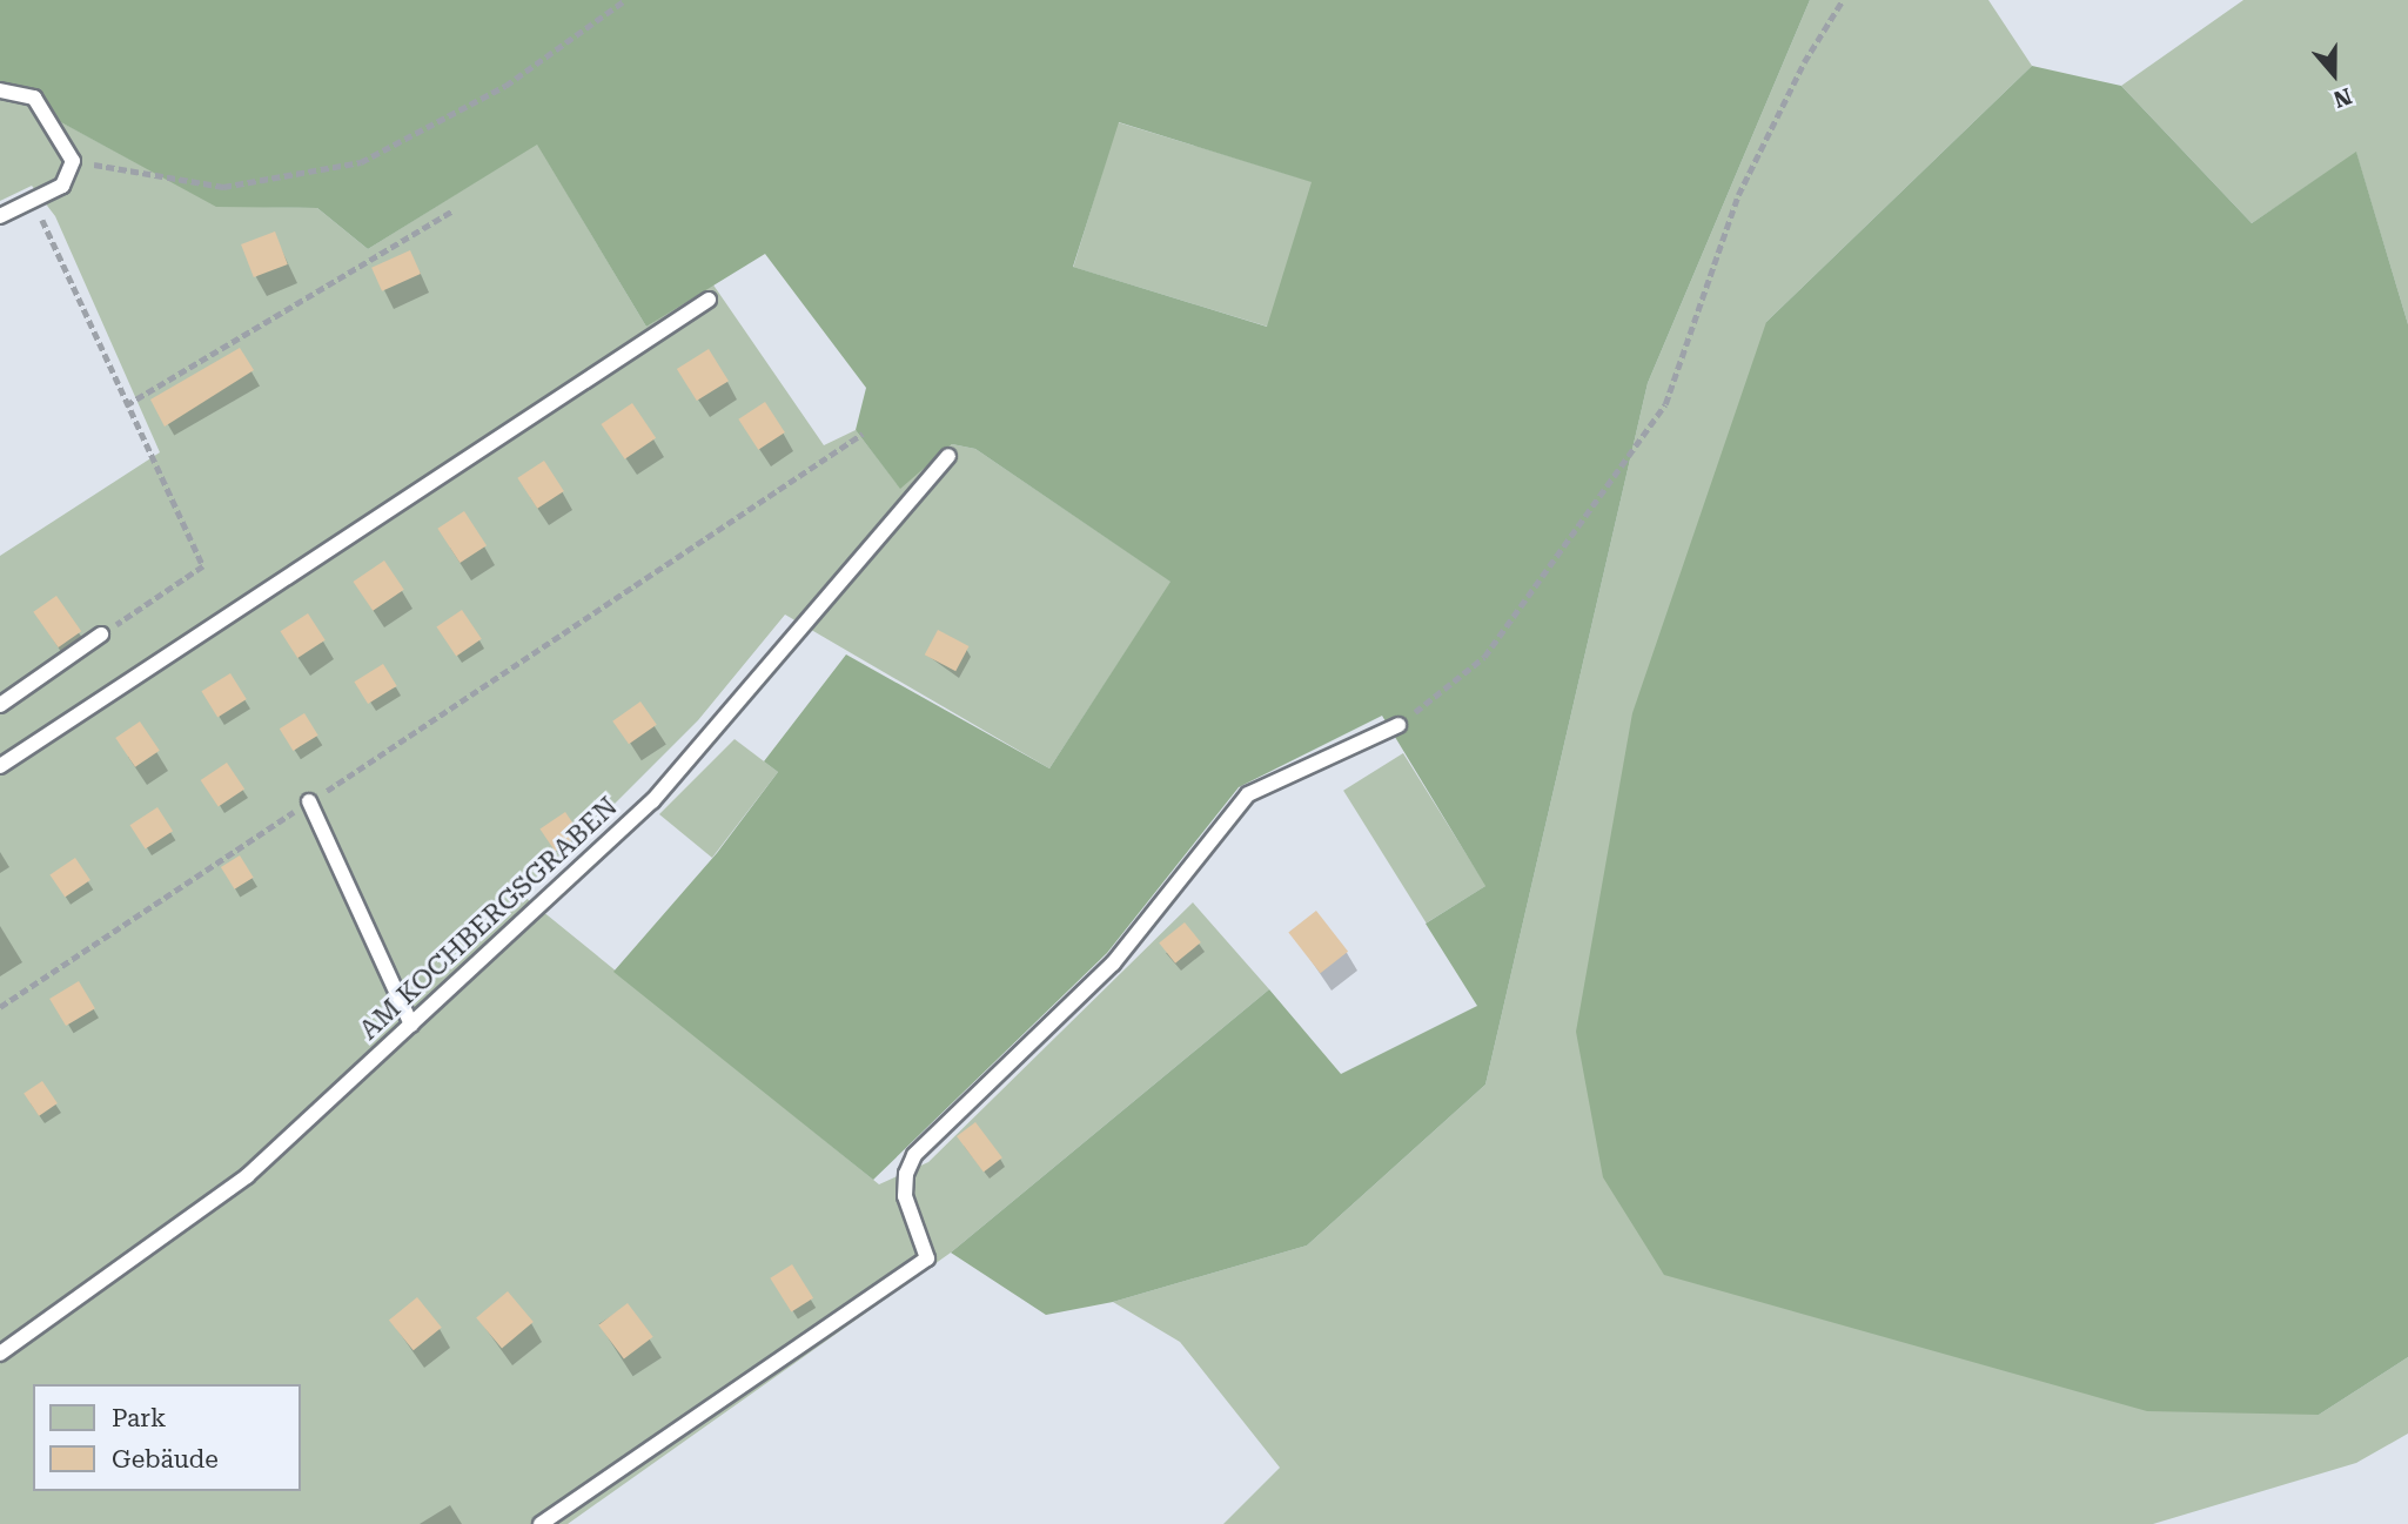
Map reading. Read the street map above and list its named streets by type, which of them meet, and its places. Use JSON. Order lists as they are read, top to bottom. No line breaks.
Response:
{"streets":{"lane":["AM KOCHBERGSGRABEN"]},"legend":["Park","Gebäude"],"north":"bottom"}
